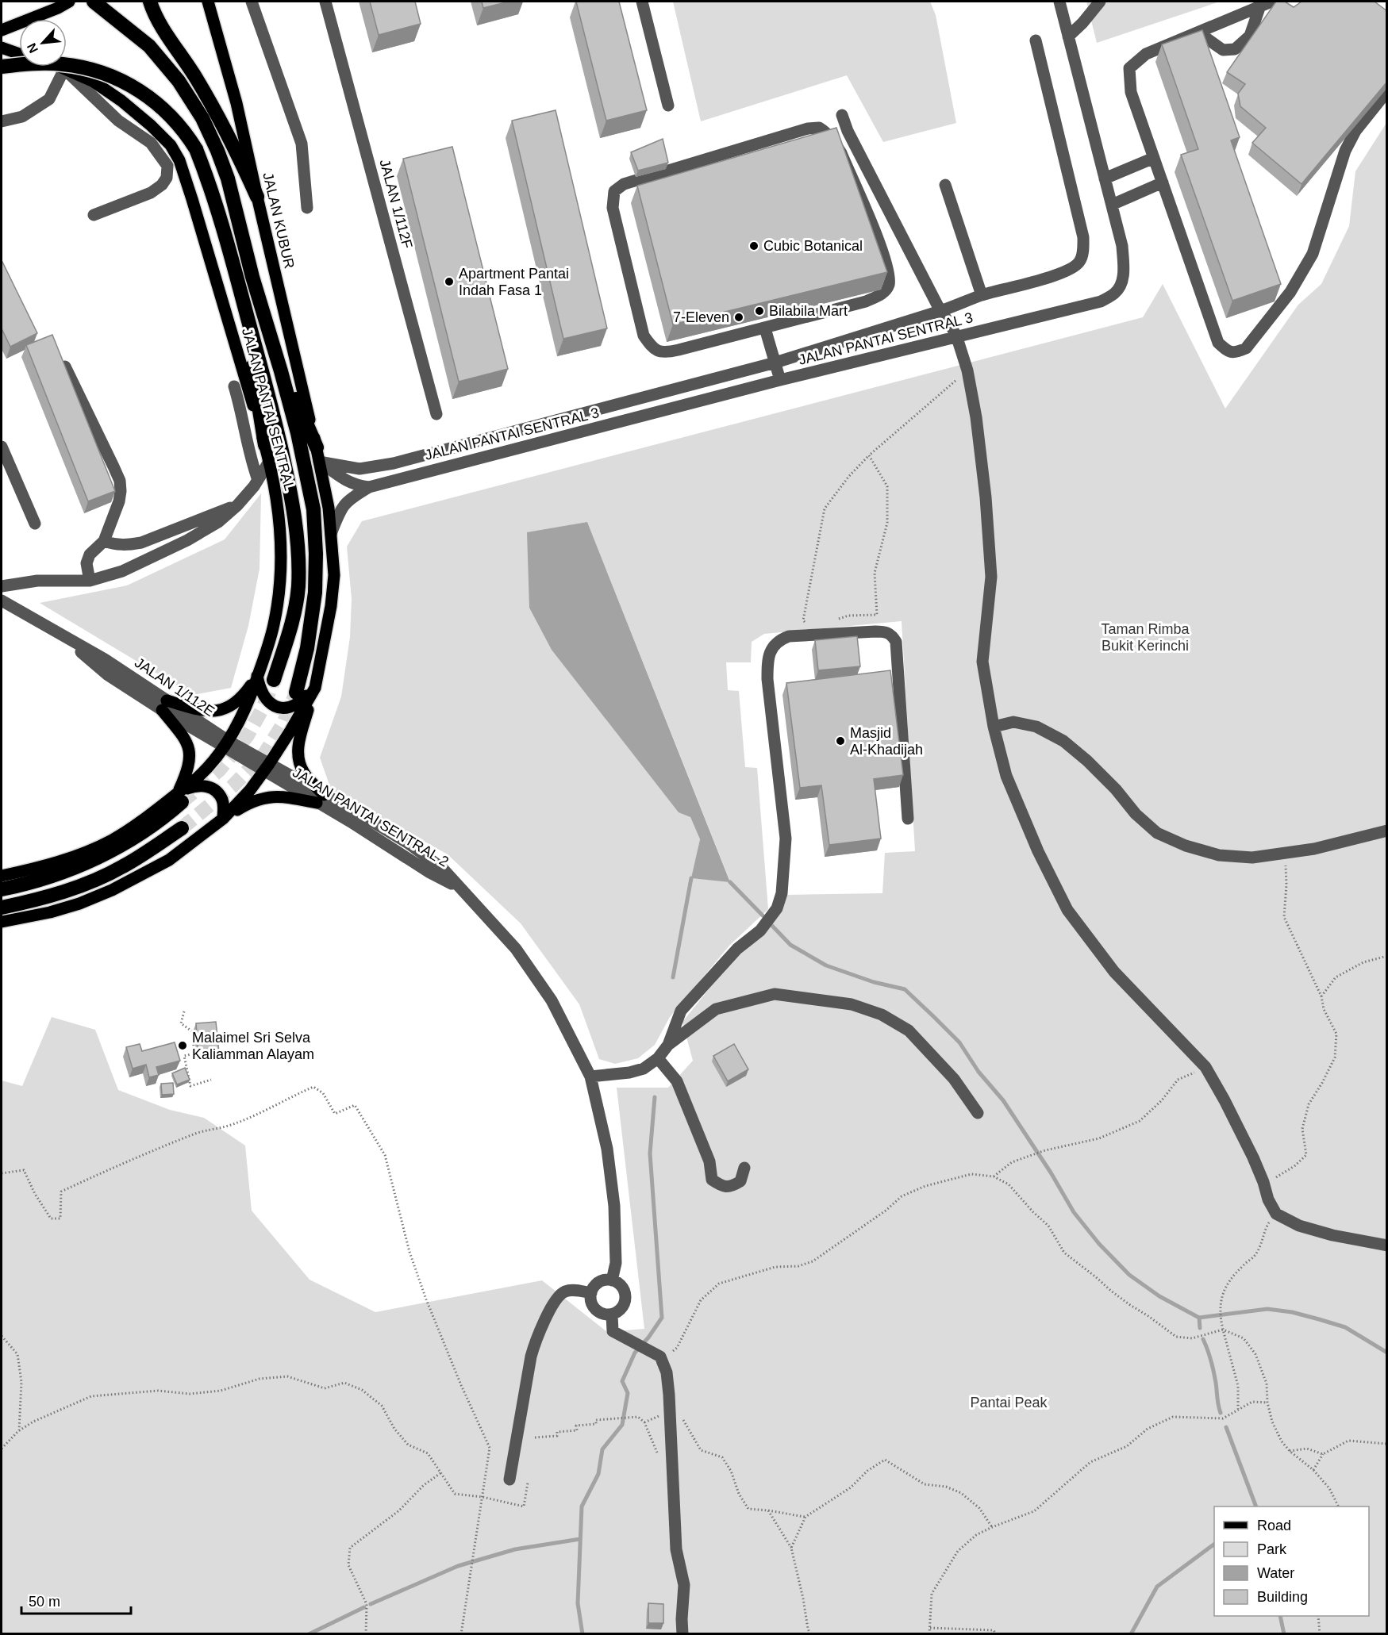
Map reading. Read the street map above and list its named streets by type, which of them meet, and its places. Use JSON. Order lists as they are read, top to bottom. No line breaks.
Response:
{"streets":{"main road":["JALAN KUBUR","JALAN PANTAI SENTRAL"],"street":["JALAN 1/112F","JALAN PANTAI SENTRAL 3","JALAN 1/112E","JALAN PANTAI SENTRAL 2"]},"crossings":[["JALAN KUBUR","JALAN PANTAI SENTRAL 3"],["JALAN PANTAI SENTRAL","JALAN 1/112E"],["JALAN 1/112E","JALAN PANTAI SENTRAL 2"]],"parks":["Taman Rimba Bukit Kerinchi","Pantai Peak"],"places":["Cubic Botanical","Apartment Pantai Indah Fasa 1","Bilabila Mart","7-Eleven","Masjid Al-Khadijah","Malaimel Sri Selva Kaliamman Alayam"],"legend":["Road","Park","Water","Building"],"scale_bar":"50 m","north":"bottom left"}
